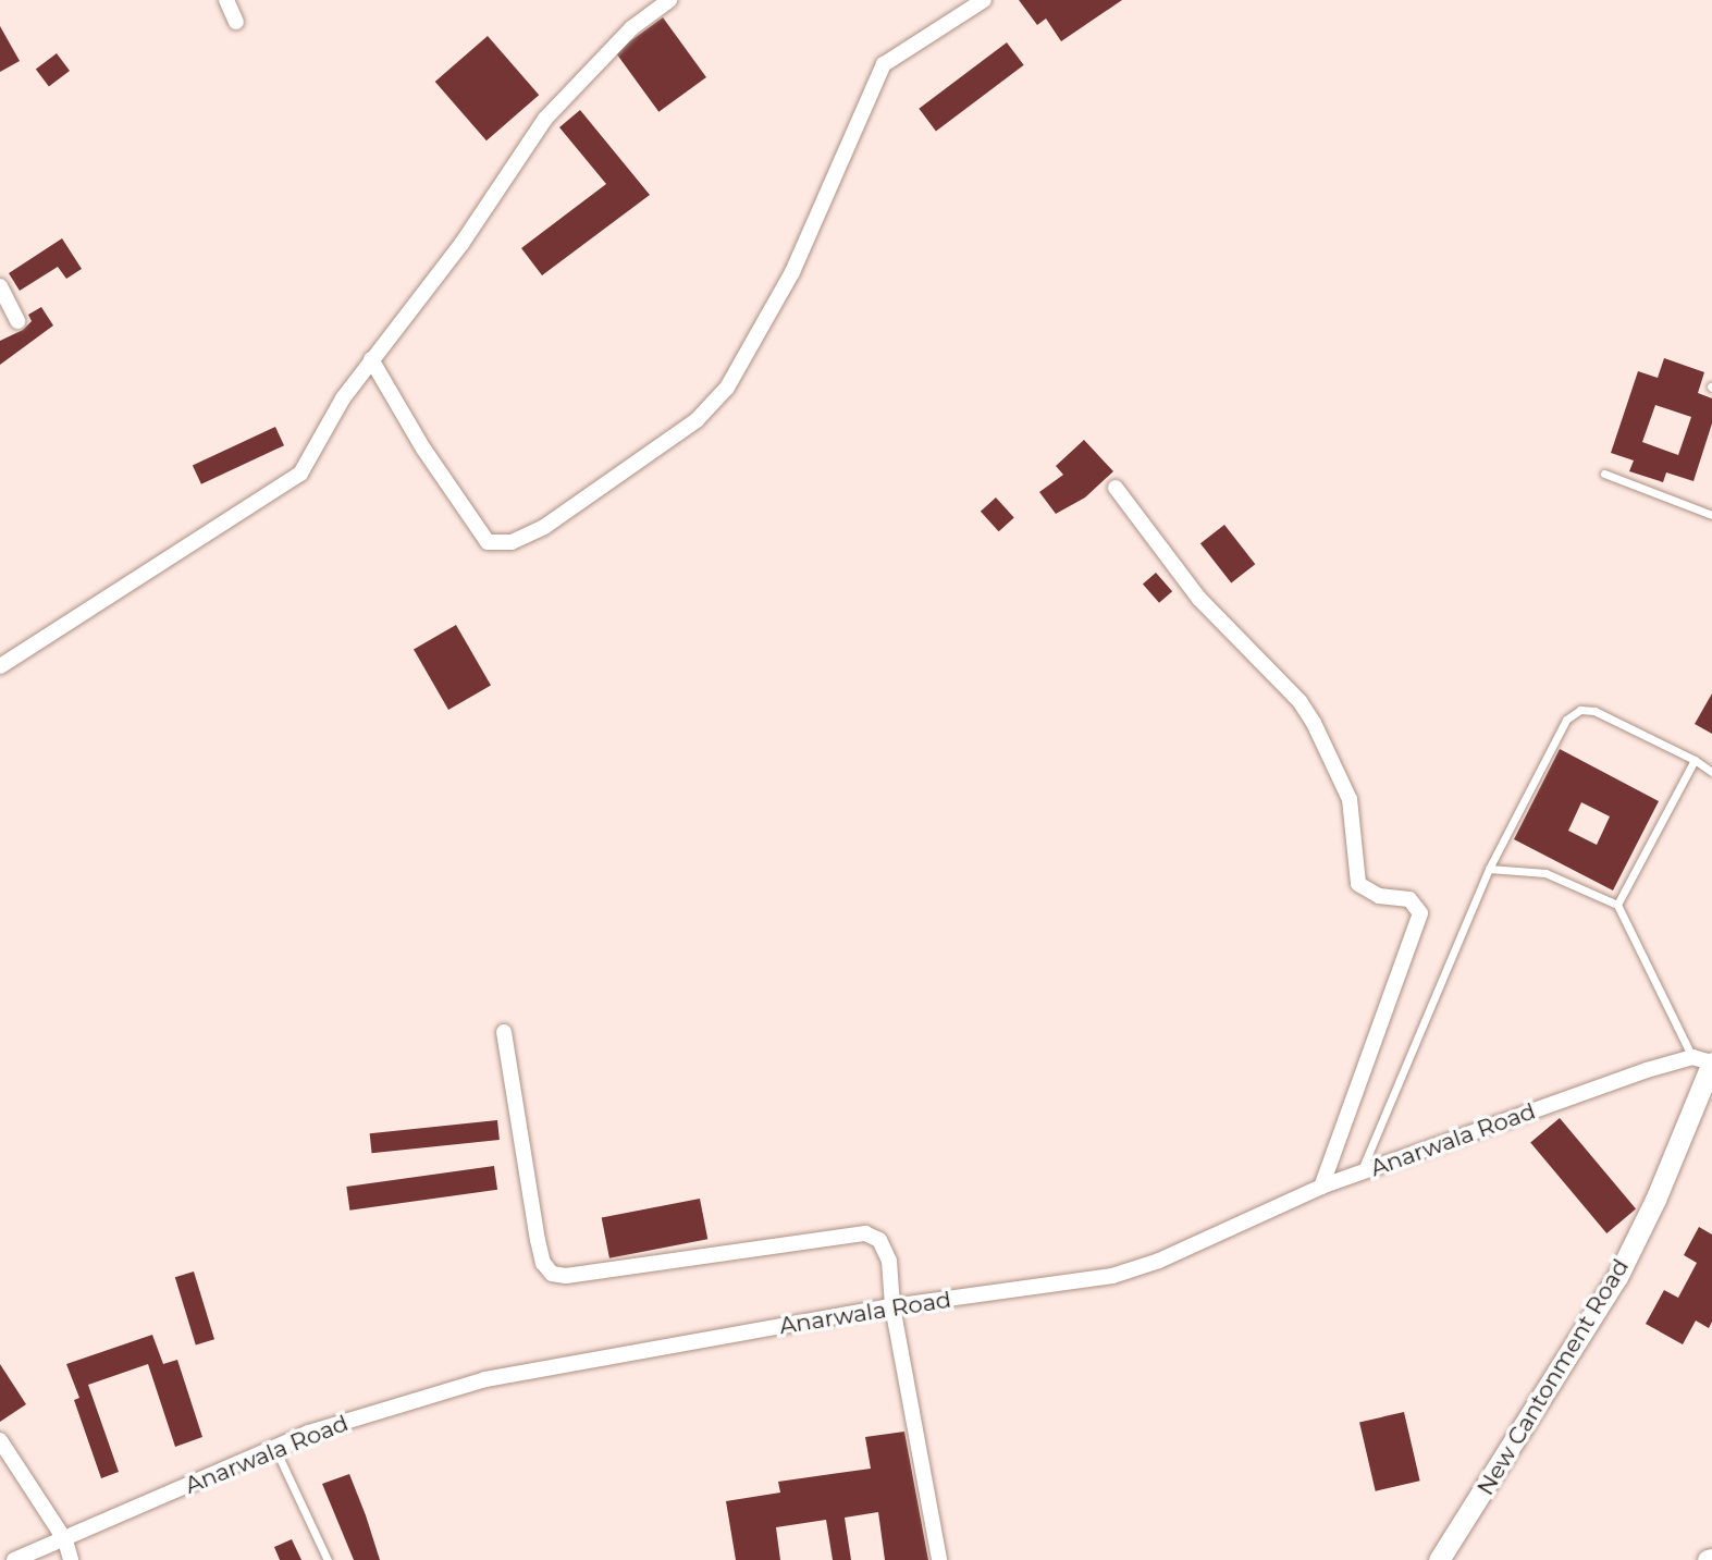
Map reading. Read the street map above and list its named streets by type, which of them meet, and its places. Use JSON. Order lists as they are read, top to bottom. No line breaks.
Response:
{"streets":{"street":["Anarwala Road","New Cantonment Road"]},"crossings":[["Anarwala Road","New Cantonment Road"]]}
